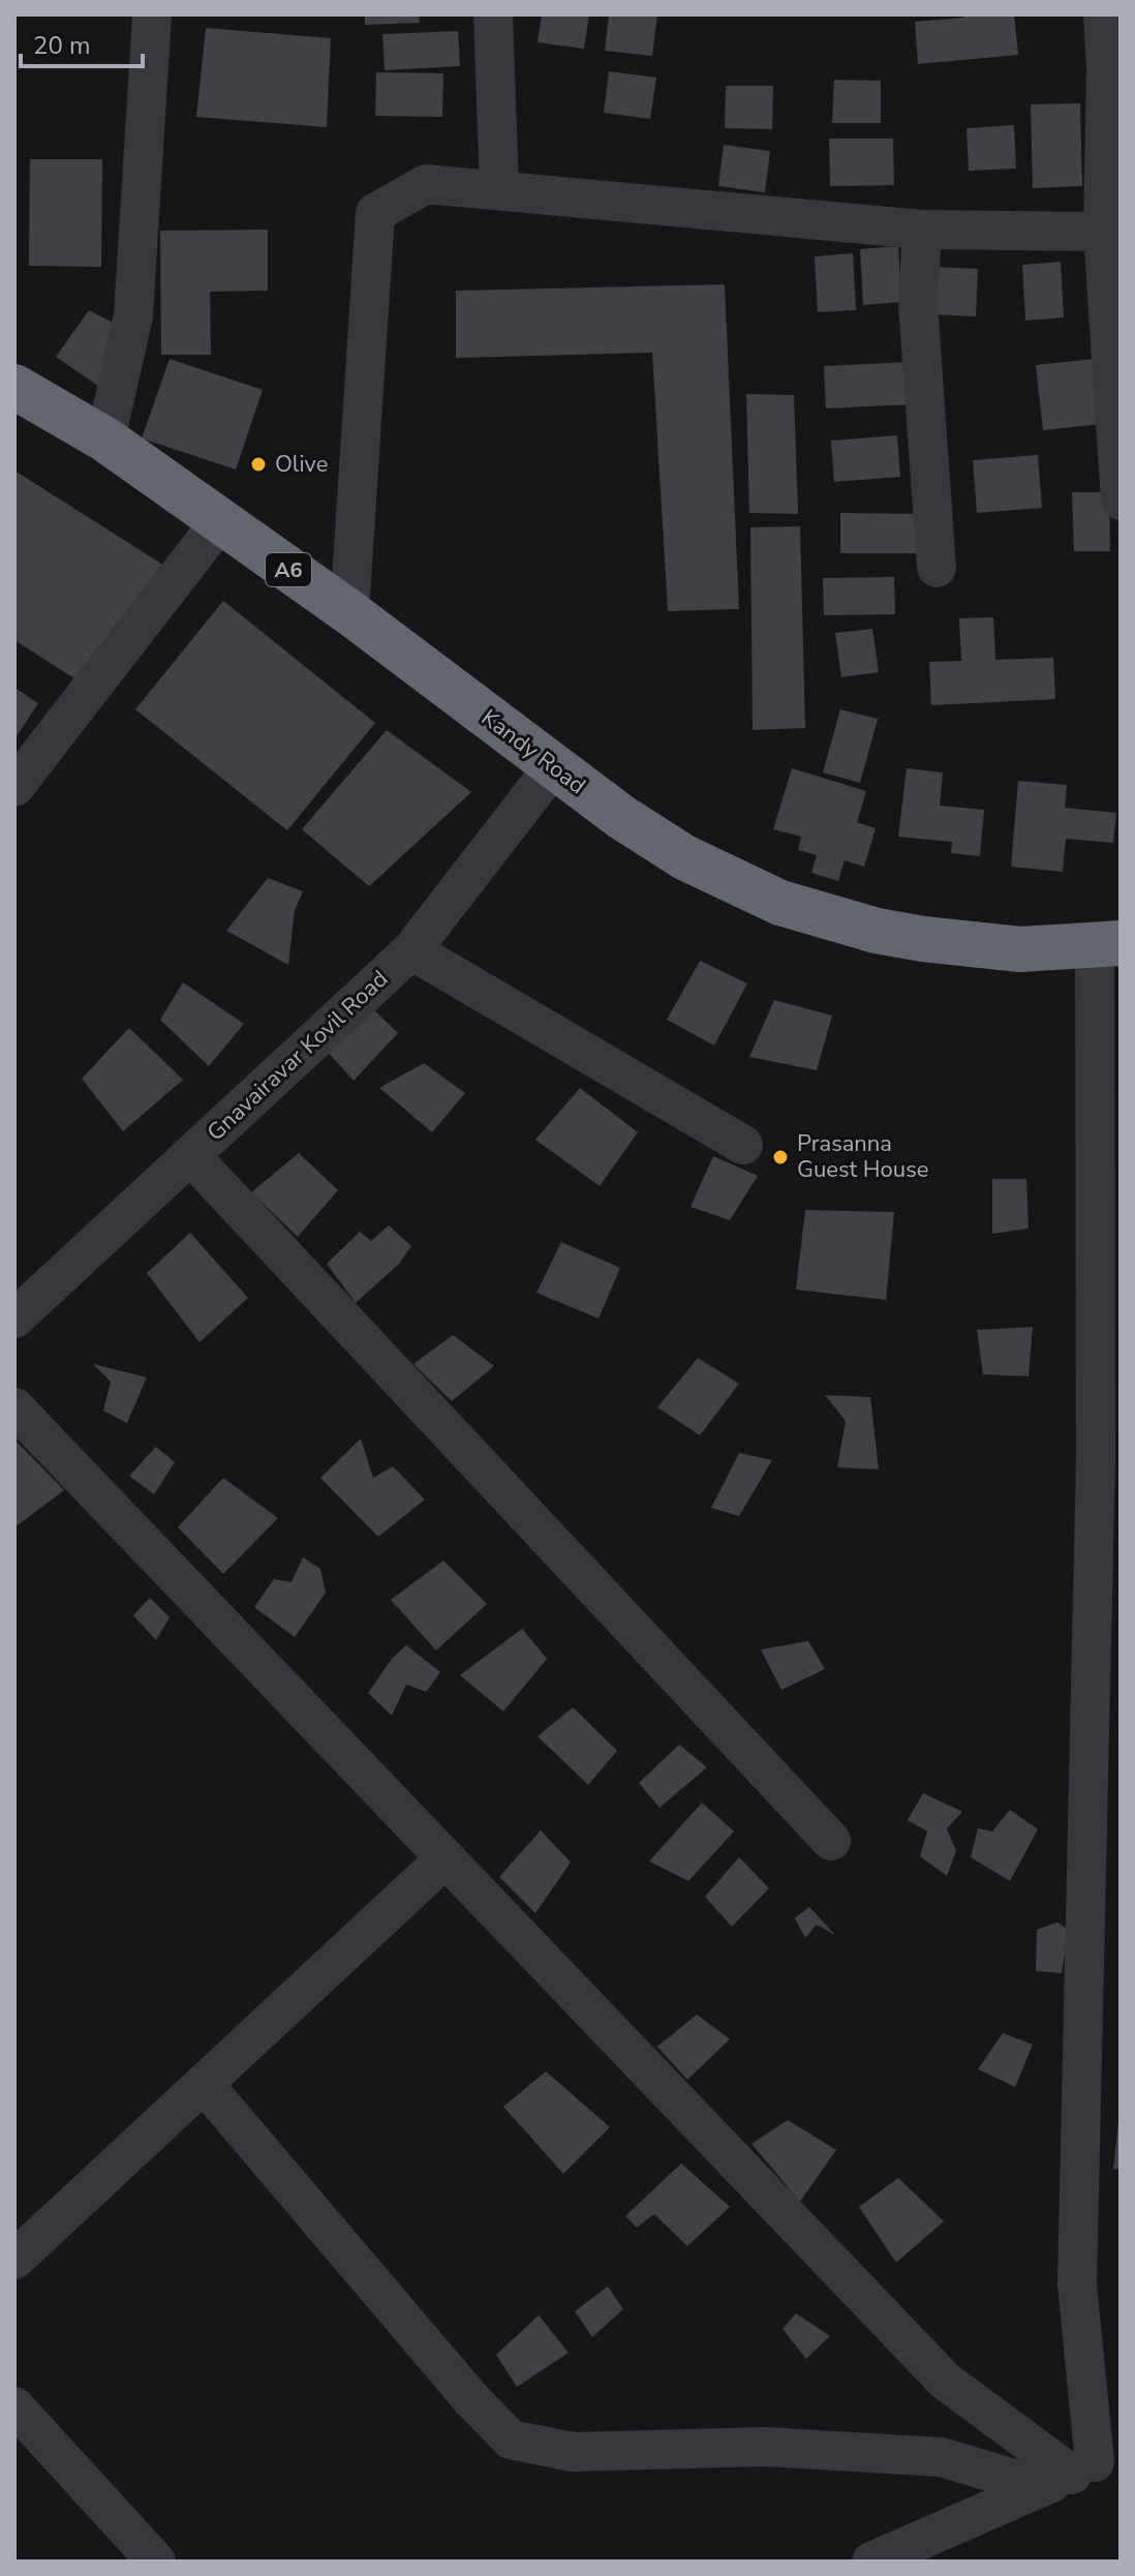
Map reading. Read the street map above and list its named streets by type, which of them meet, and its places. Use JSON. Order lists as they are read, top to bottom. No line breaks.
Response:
{"streets":{"highway":["A6","Kandy Road"],"street":["Gnavairavar Kovil Road"]},"crossings":[["Kandy Road","Gnavairavar Kovil Road"]],"places":["Olive","Prasanna Guest House"],"scale_bar":"20 m"}
